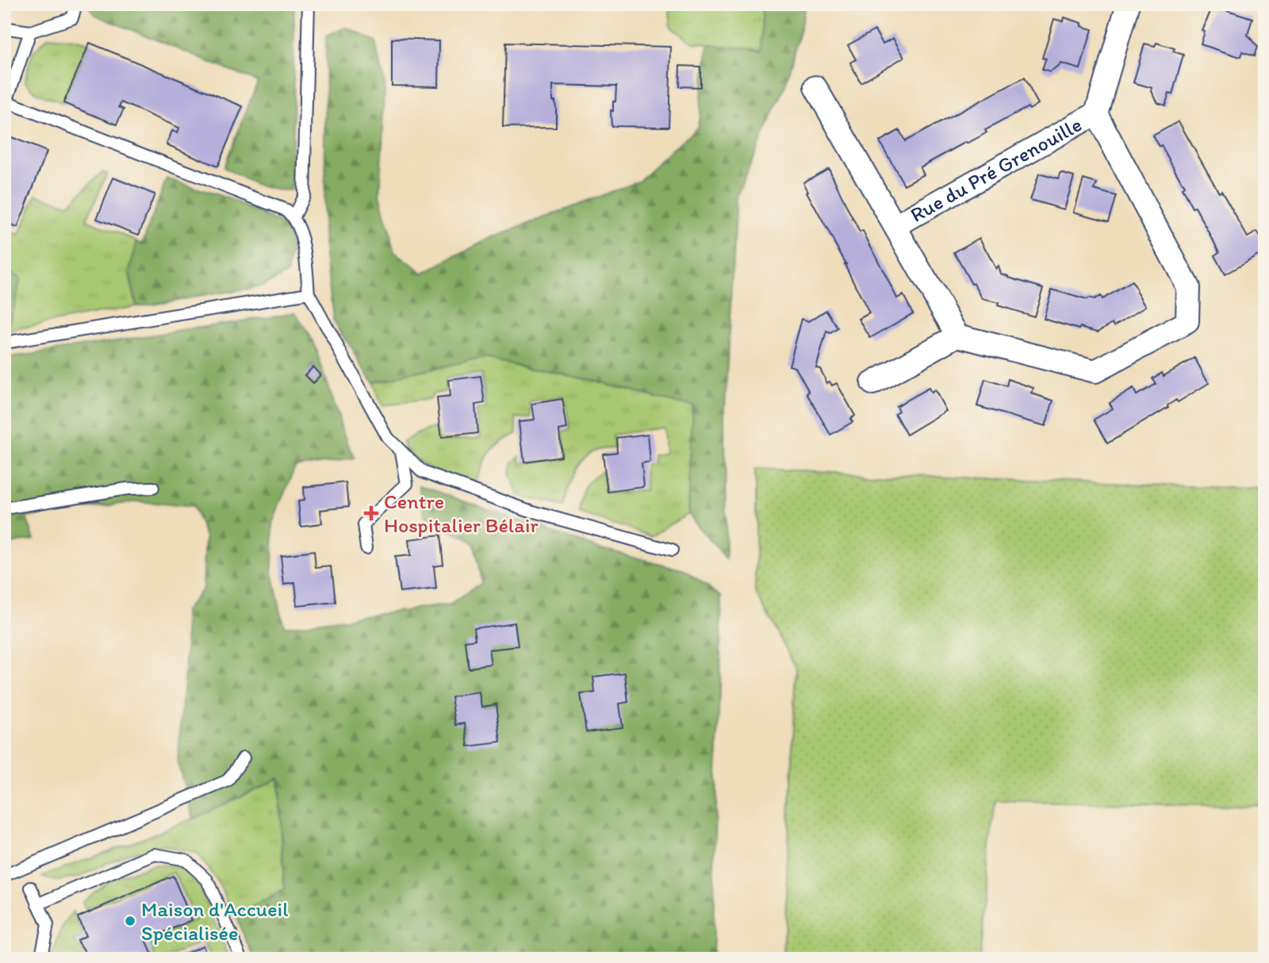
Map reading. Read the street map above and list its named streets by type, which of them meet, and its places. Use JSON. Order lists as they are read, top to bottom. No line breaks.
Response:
{"streets":{"street":["Rue du Pré Grenouille"]},"places":{"health":["Centre Hospitalier Bélair"],"other":["Maison d'Accueil Spécialisée"]}}
